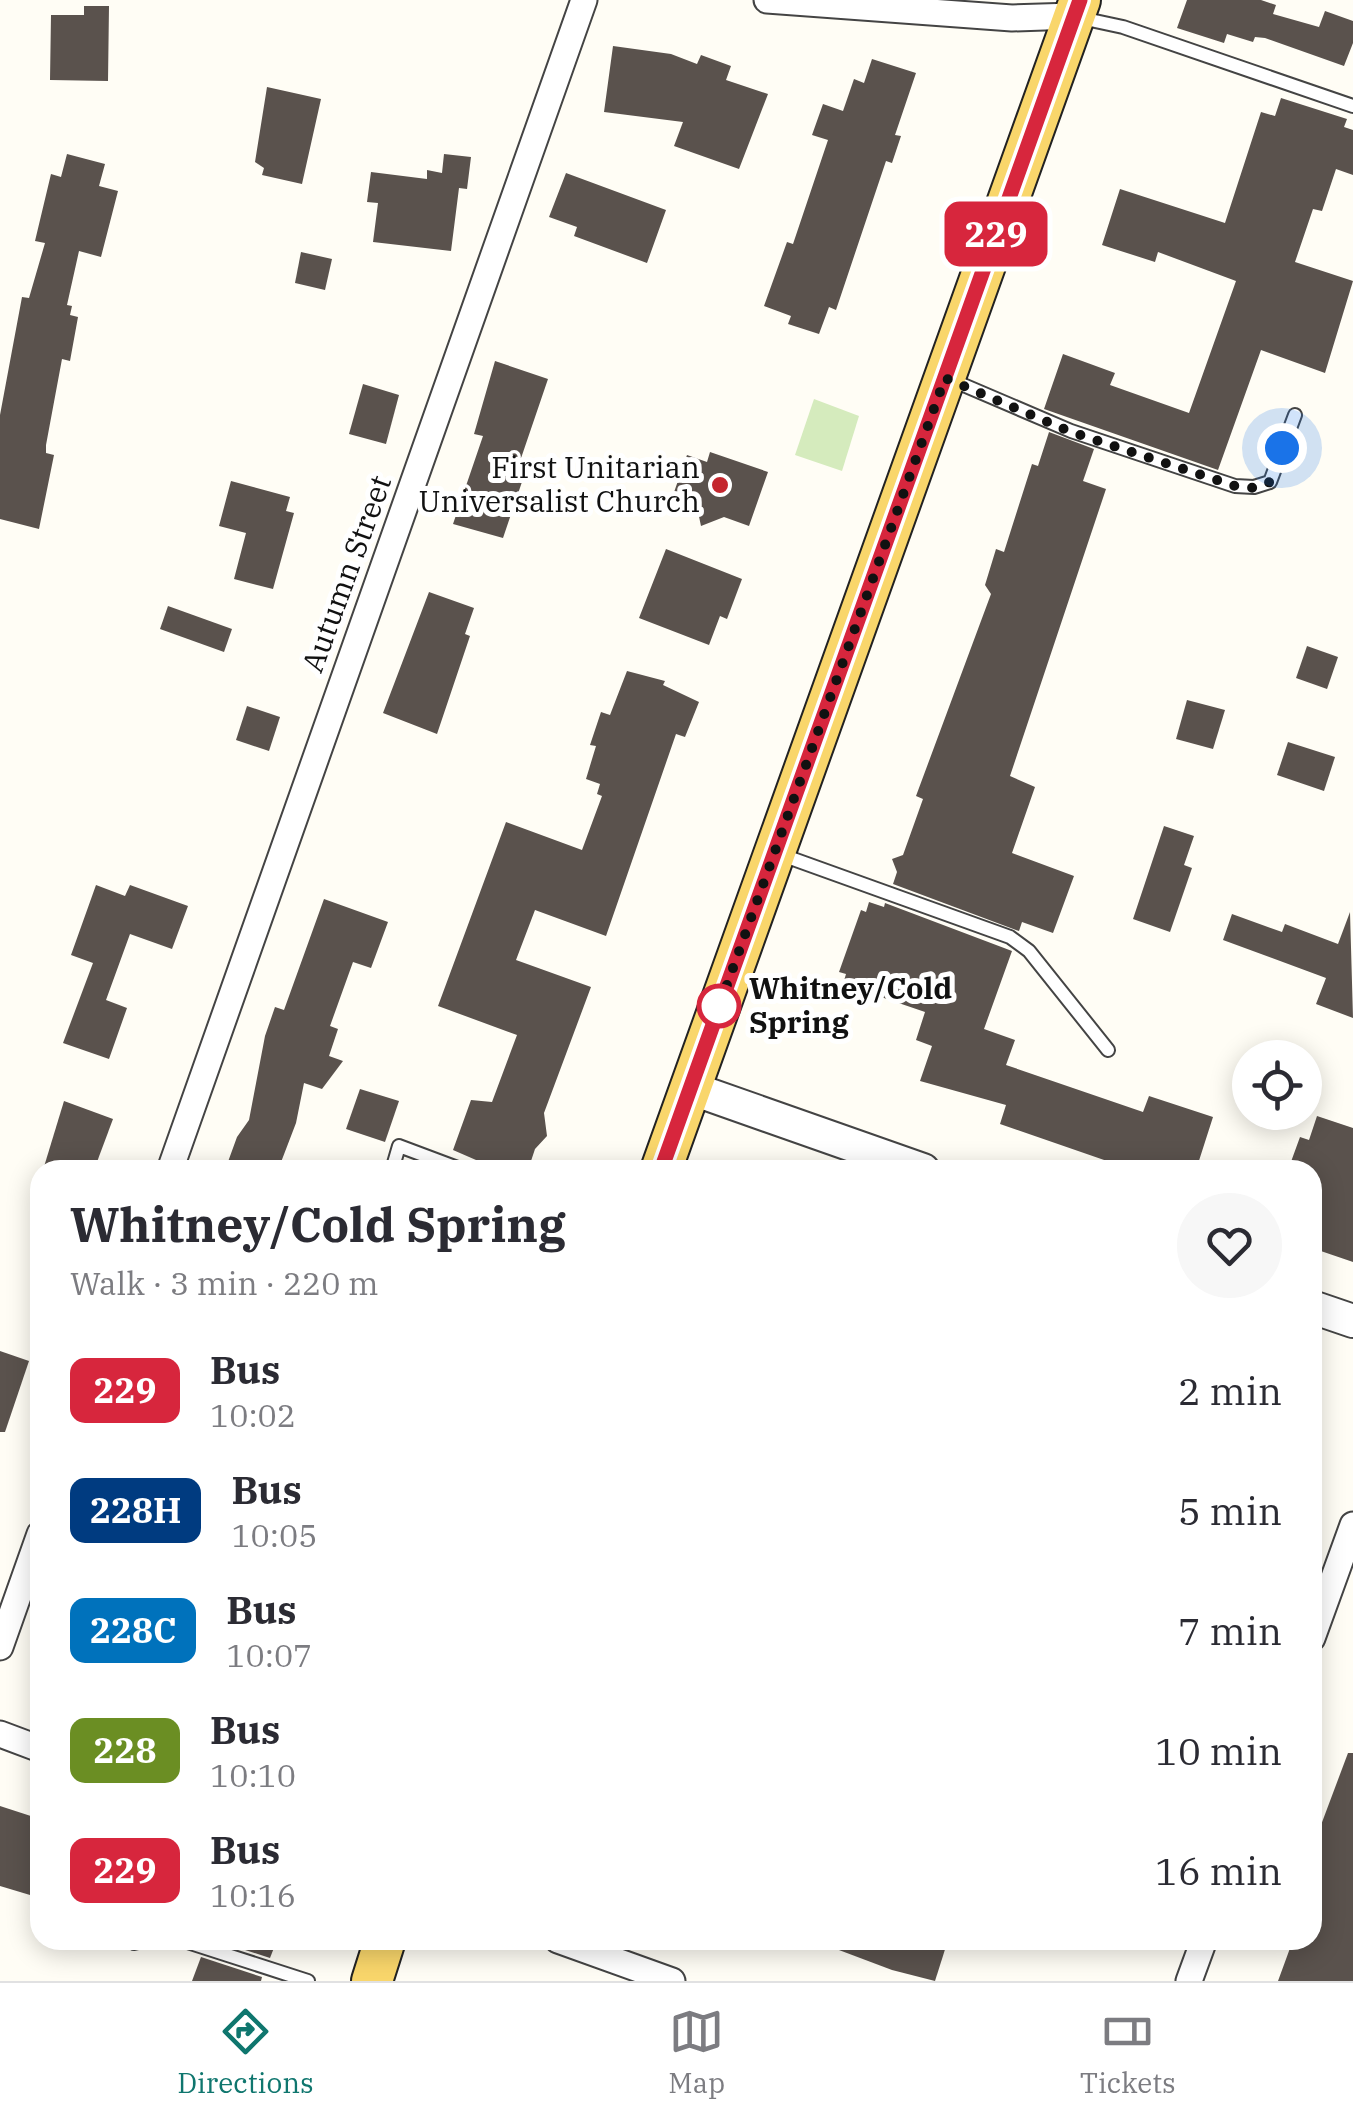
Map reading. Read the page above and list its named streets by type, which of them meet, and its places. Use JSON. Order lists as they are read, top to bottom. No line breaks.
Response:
{"streets":{"street":["Autumn Street"]},"places":["First Unitarian Universalist Church","Whitney/Cold Spring"],"lines":["bus line 229"],"page":{"on_map":"229","heading":["Whitney/Cold Spring","Walk · 3 min · 220 m"],"list":[{"mark":"229","name":"Bus","note":"10:02","value":"2 min"},{"mark":"228H","name":"Bus","note":"10:05","value":"5 min"},{"mark":"228C","name":"Bus","note":"10:07","value":"7 min"},{"mark":"228","name":"Bus","note":"10:10","value":"10 min"},{"mark":"229","name":"Bus","note":"10:16","value":"16 min"}],"tabs":["Directions","Map","Tickets"]}}
